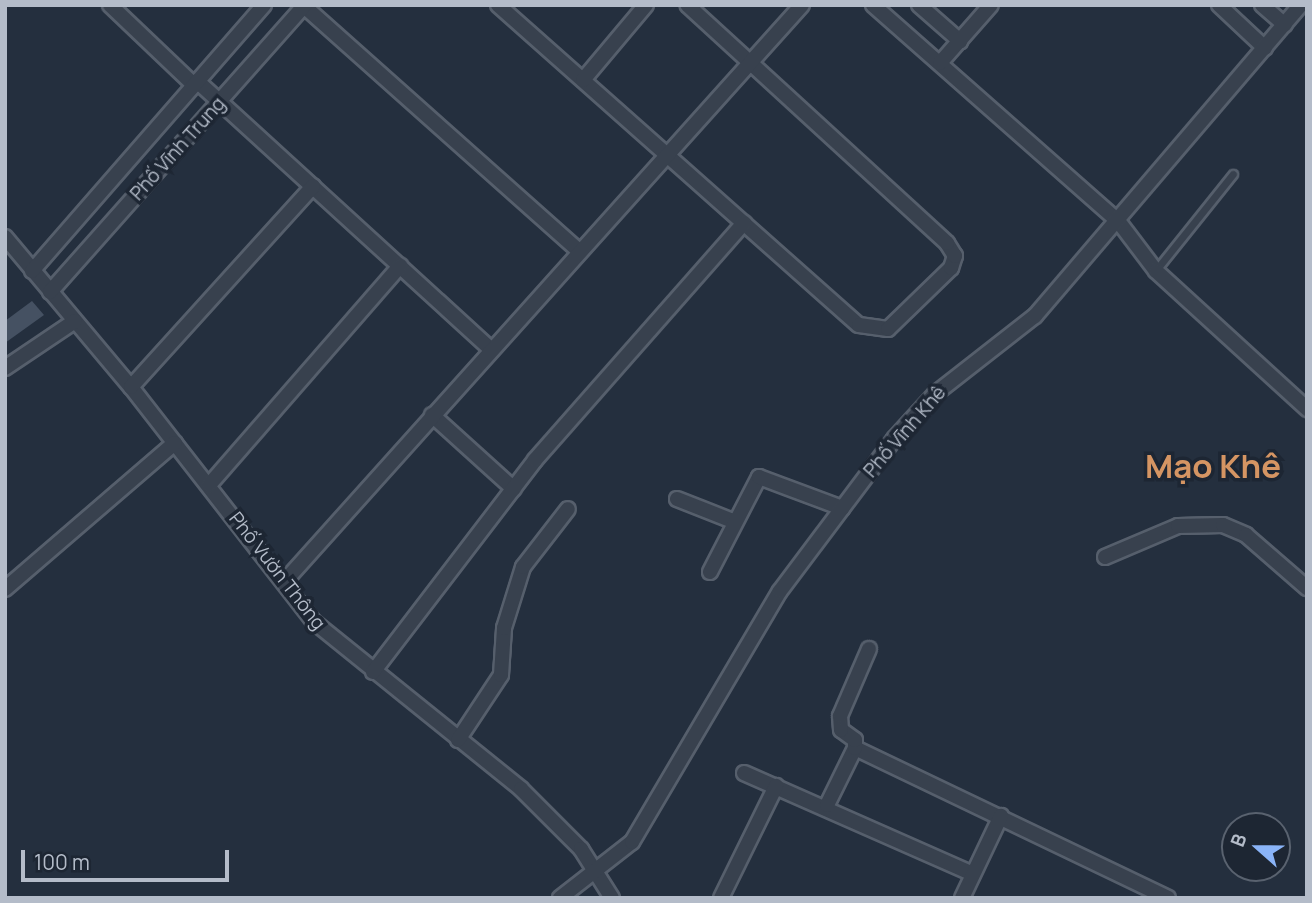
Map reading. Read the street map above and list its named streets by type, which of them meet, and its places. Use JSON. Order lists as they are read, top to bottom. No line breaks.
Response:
{"streets":{"street":["Phố Vĩnh Trung","Phố Vĩnh Khê","Phố Vườn Thông"]},"crossings":[["Phố Vĩnh Trung","Phố Vườn Thông"],["Phố Vĩnh Khê","Phố Vườn Thông"]],"districts":["Mạo Khê"],"scale_bar":"100 m","north":"left"}
